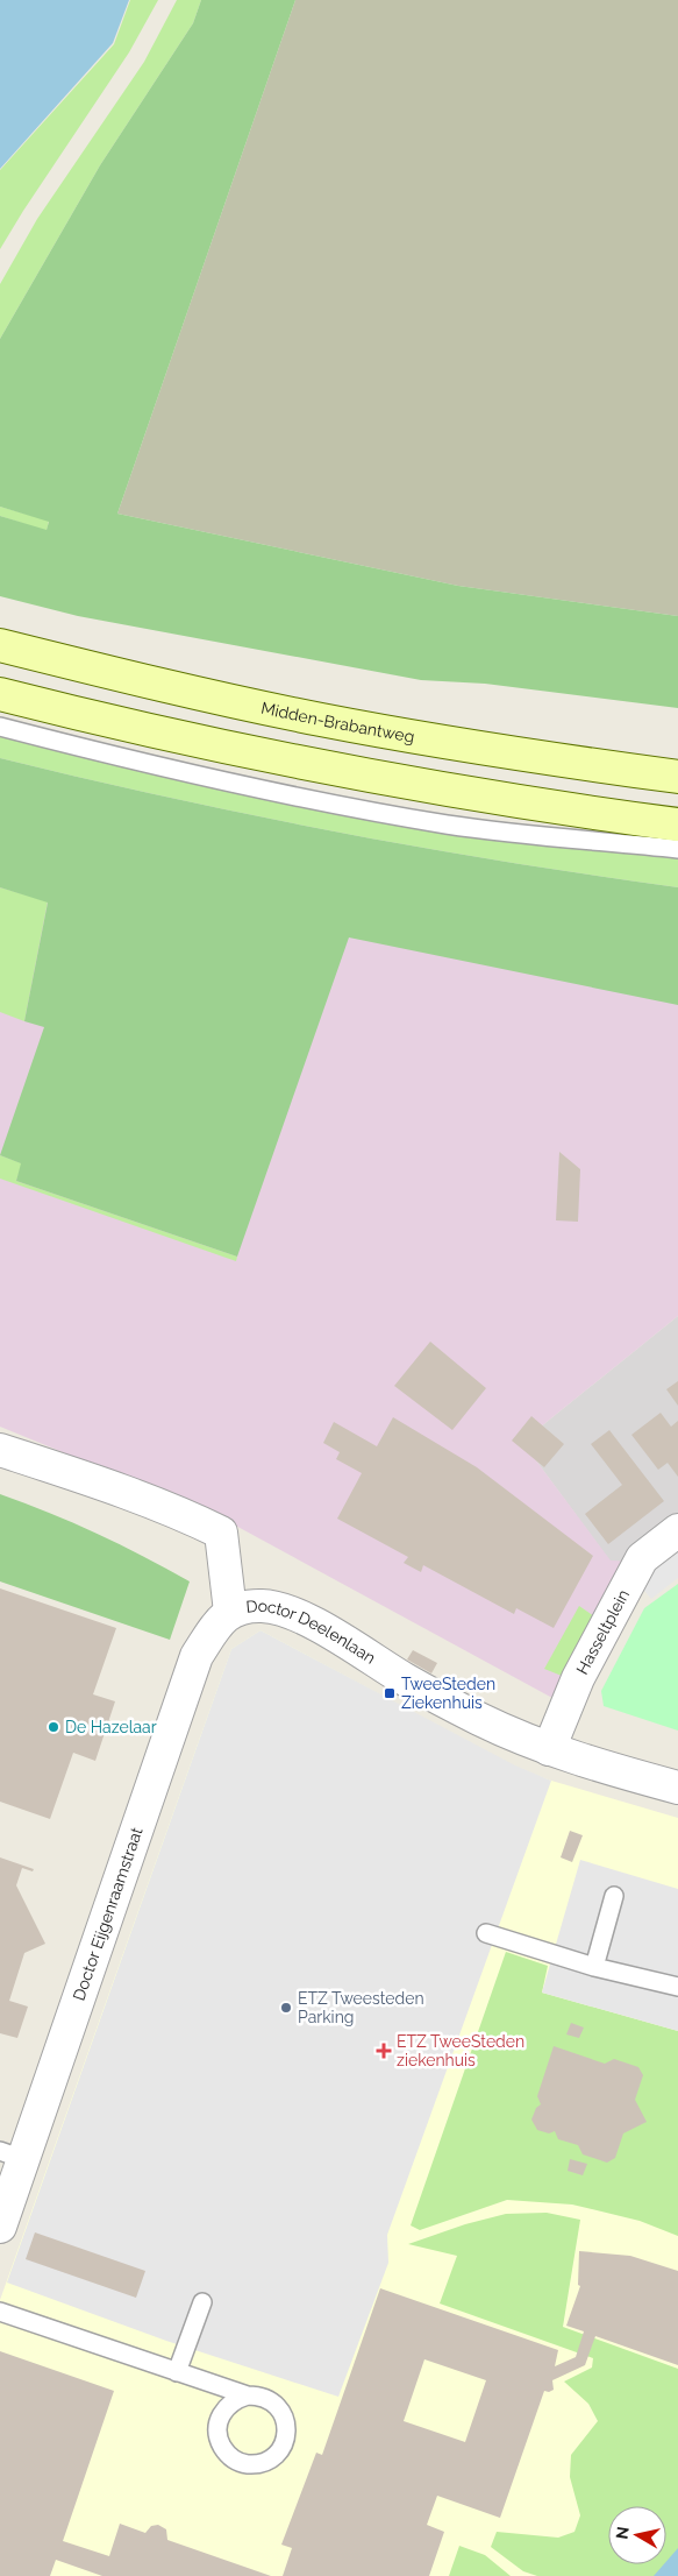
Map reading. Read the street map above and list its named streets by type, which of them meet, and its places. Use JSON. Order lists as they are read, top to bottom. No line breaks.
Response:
{"streets":{"main road":["Midden-Brabantweg"],"street":["Hasseltplein","Doctor Deelenlaan","Doctor Eijgenraamstraat"]},"crossings":[["Hasseltplein","Doctor Deelenlaan"],["Doctor Deelenlaan","Doctor Eijgenraamstraat"]],"places":{"transit":["TweeSteden Ziekenhuis"],"other":["De Hazelaar","ETZ Tweesteden Parking"],"health":["ETZ TweeSteden ziekenhuis"]},"north":"left"}
